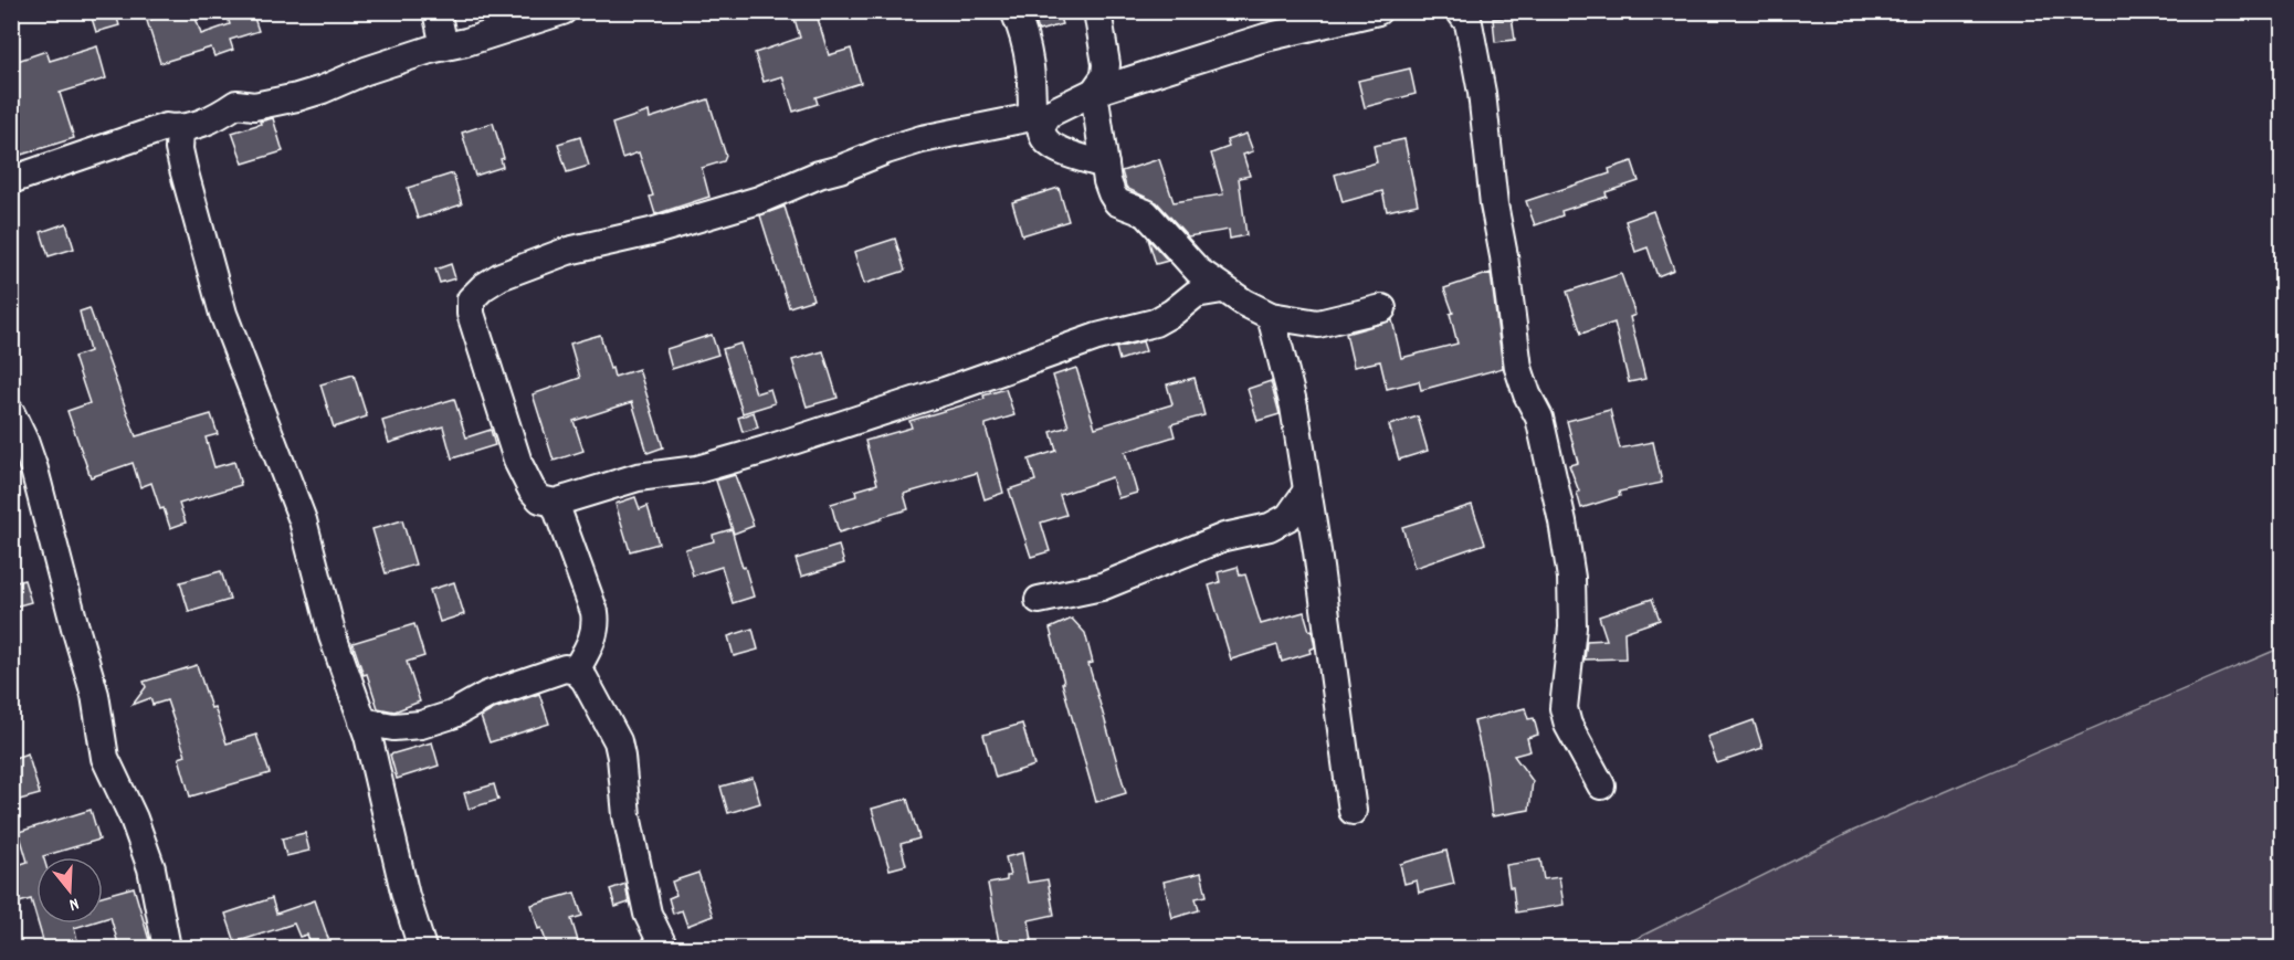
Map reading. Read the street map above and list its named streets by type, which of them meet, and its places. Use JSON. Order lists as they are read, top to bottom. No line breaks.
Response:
{"north":"bottom"}
